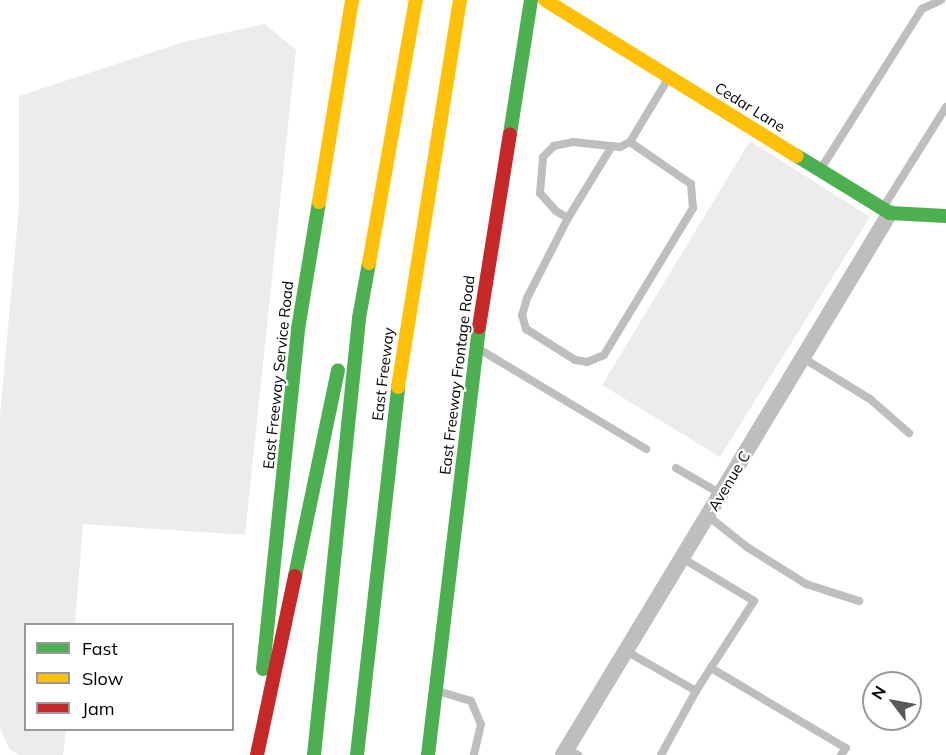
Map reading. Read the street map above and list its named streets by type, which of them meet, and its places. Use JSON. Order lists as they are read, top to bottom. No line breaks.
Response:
{"streets":{"main road":["Cedar Lane","East Freeway","East Freeway Service Road","East Freeway Frontage Road"],"street":["Avenue C"]},"crossings":[["Cedar Lane","Avenue C"]],"legend":["Fast","Slow","Jam"],"north":"top left"}
